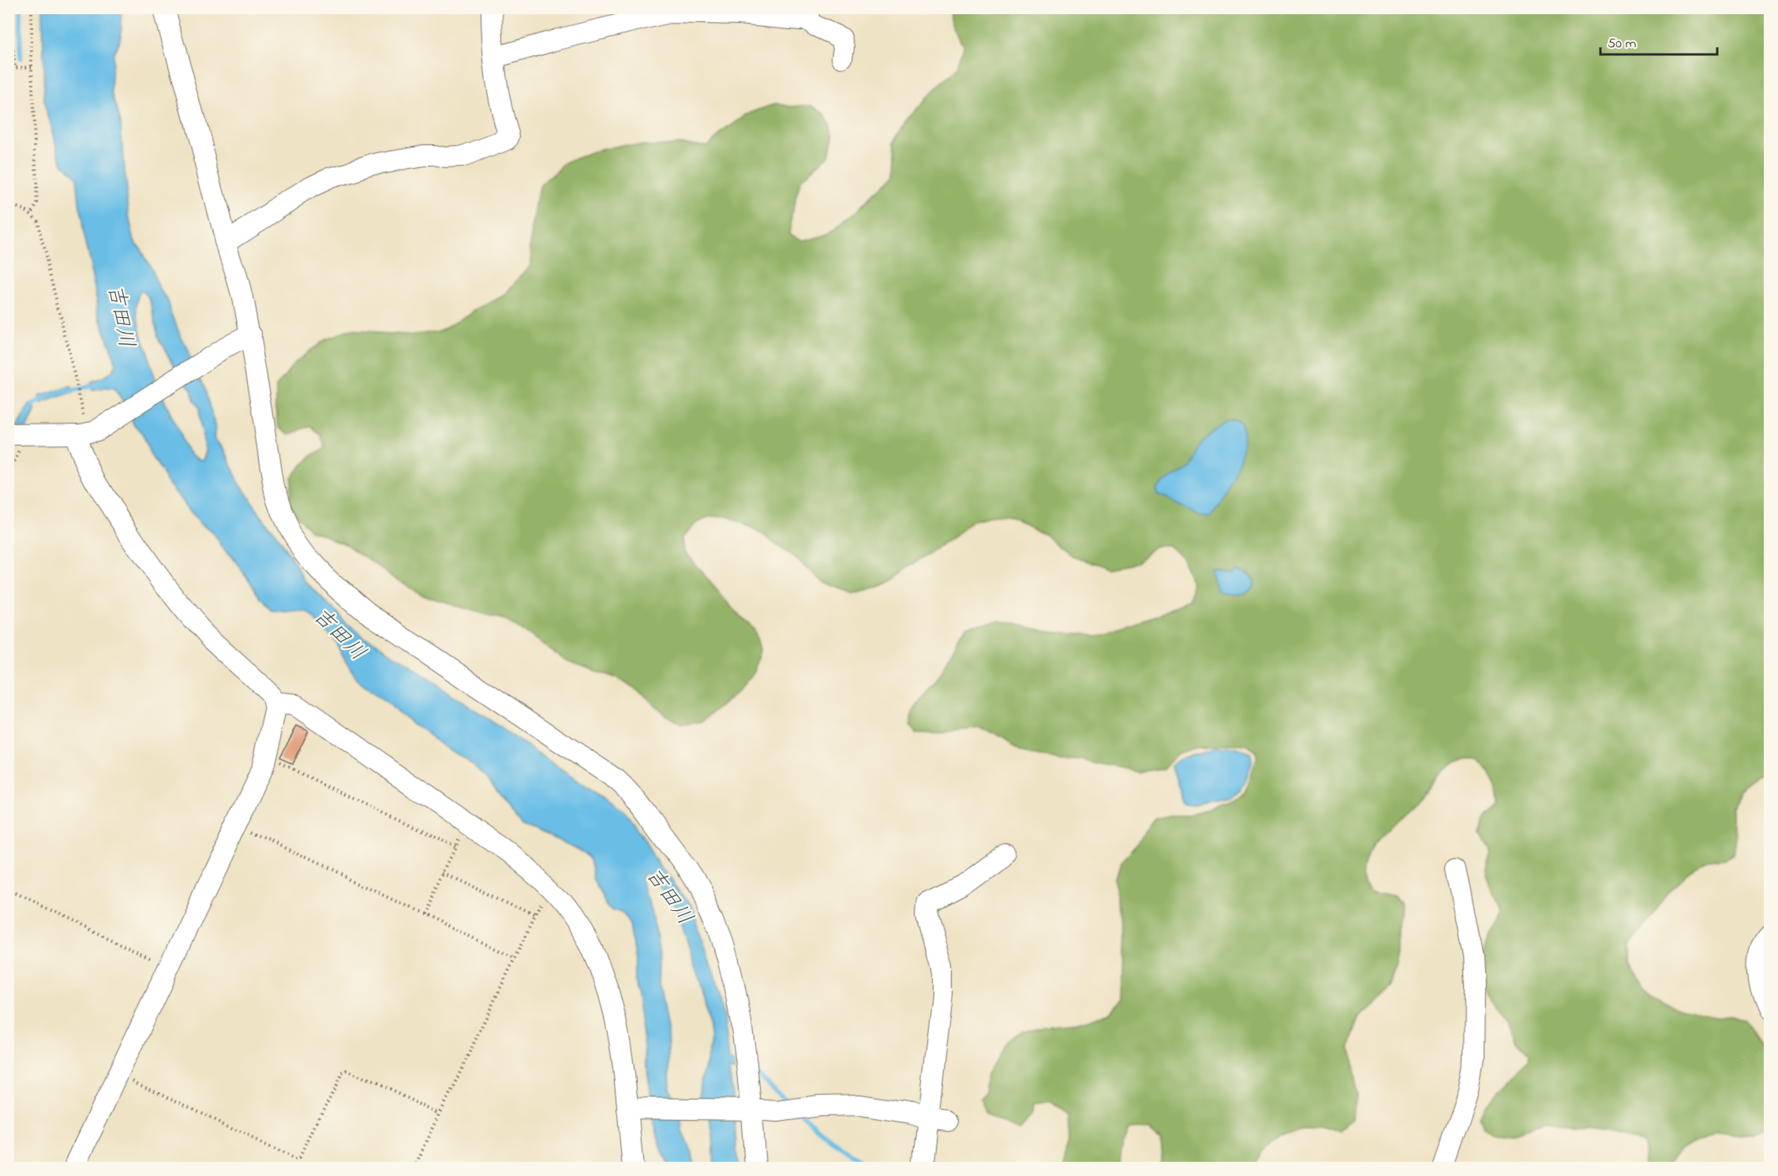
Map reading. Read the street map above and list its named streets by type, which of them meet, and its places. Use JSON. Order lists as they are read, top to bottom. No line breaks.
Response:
{"water":["吉田川"],"scale_bar":"50 m"}
